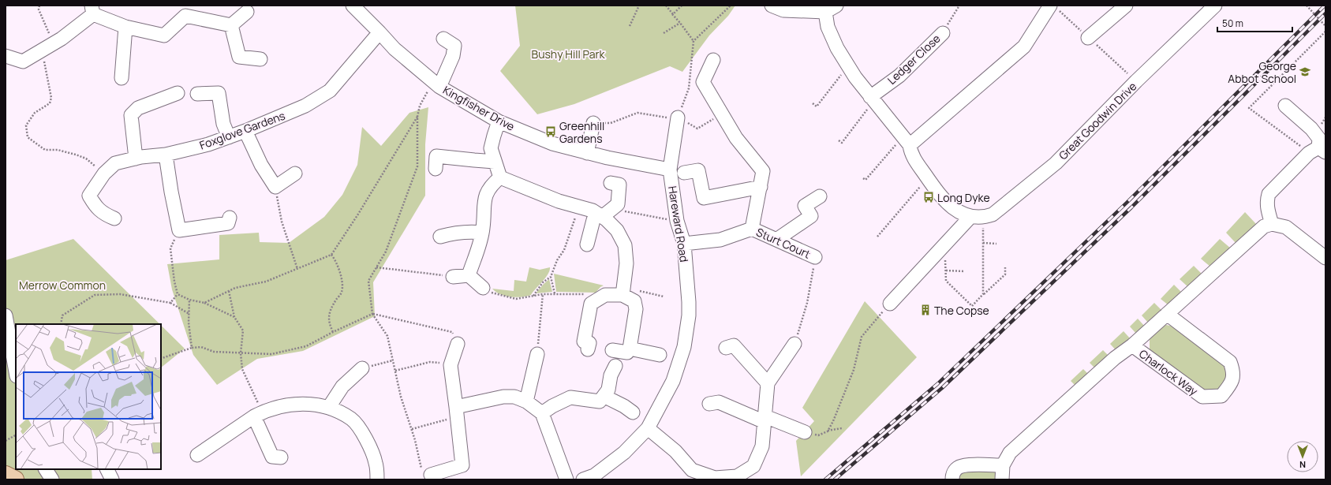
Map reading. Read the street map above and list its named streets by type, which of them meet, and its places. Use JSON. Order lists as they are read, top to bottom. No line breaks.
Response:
{"streets":{"street":["Ledger Close","Kingfisher Drive","Great Goodwin Drive","Foxglove Gardens","Hareward Road","Sturt Court","Charlock Way"]},"crossings":[["Kingfisher Drive","Foxglove Gardens"],["Kingfisher Drive","Hareward Road"]],"parks":["Bushy Hill Park","Merrow Common"],"places":{"school or university":["George Abbot School"],"bus stop":["Greenhill Gardens","Long Dyke"],"building":["The Copse"]},"scale_bar":"50 m","north":"bottom"}
